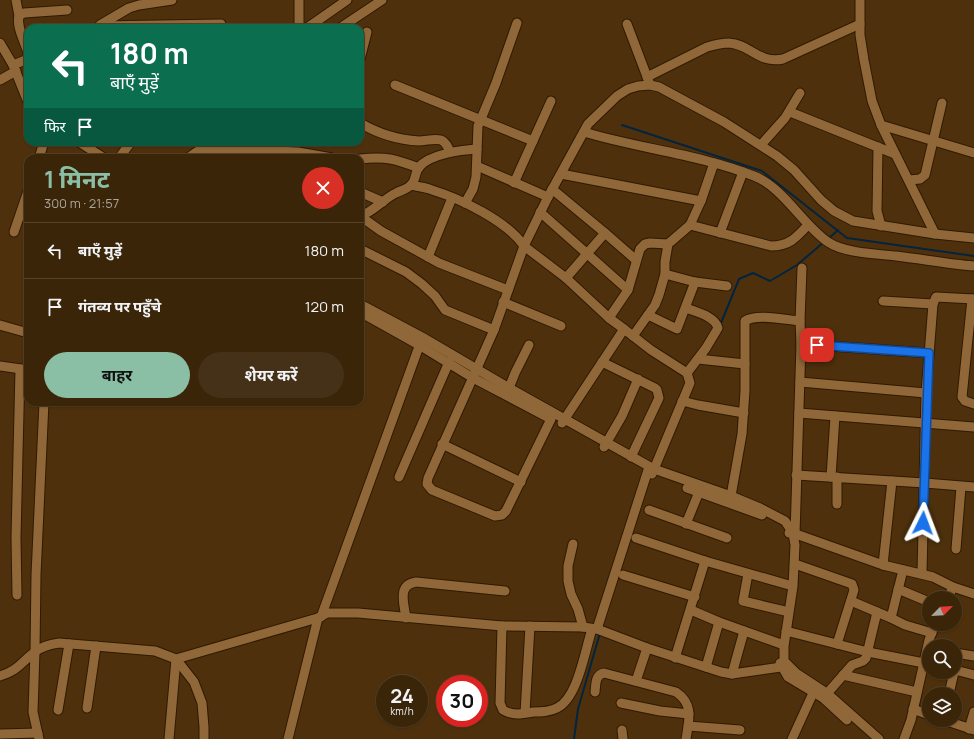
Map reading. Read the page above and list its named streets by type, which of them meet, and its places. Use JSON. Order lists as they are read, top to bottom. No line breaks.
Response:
{"north":"top right","page":{"turn":["180 m","बाएँ मुड़ें"],"then":"फिर","heading":["1 मिनट","300 m · 21:57"],"list":[{"name":"बाएँ मुड़ें","value":"180 m"},{"name":"गंतव्य पर पहुँचे","value":"120 m"}],"buttons":["बाहर","शेयर करें"],"speed":"24 km/h","limit":"30"}}
